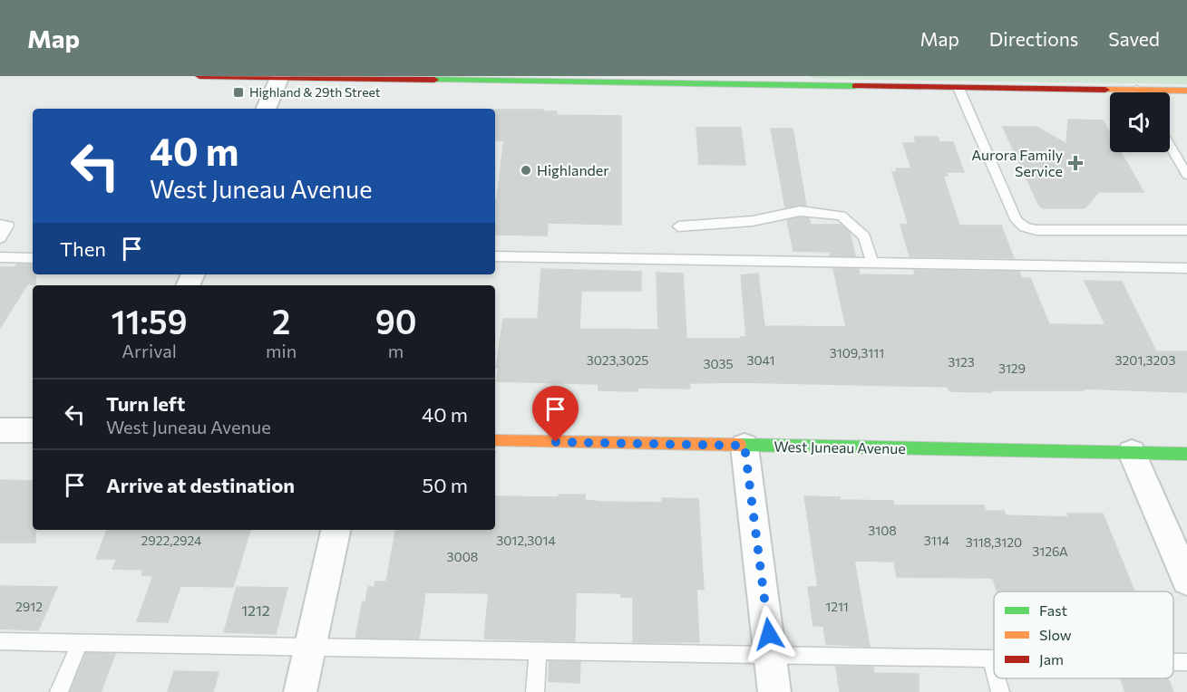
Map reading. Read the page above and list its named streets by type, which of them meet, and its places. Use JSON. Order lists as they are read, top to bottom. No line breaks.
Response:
{"streets":{"main road":["West Juneau Avenue"]},"places":{"transit":["Highland & 29th Street"],"health":["Aurora Family Service"],"other":["Highlander"]},"house_numbers":["3109,3111","3023,3025","3041","3201,3203","3123","3035","3129","3108","2922,2924","3012,3014","3114","3118,3120","3126A","3008","2912","1211","1212"],"legend":["Fast","Slow","Jam"],"page":{"header":"Map","nav":["Map","Directions","Saved"],"turn":["40 m","West Juneau Avenue"],"then":"Then","eta":["11:59","Arrival","2","min","90","m"],"list":[{"name":"Turn left","note":"West Juneau Avenue","value":"40 m"},{"name":"Arrive at destination","value":"50 m"}]}}
